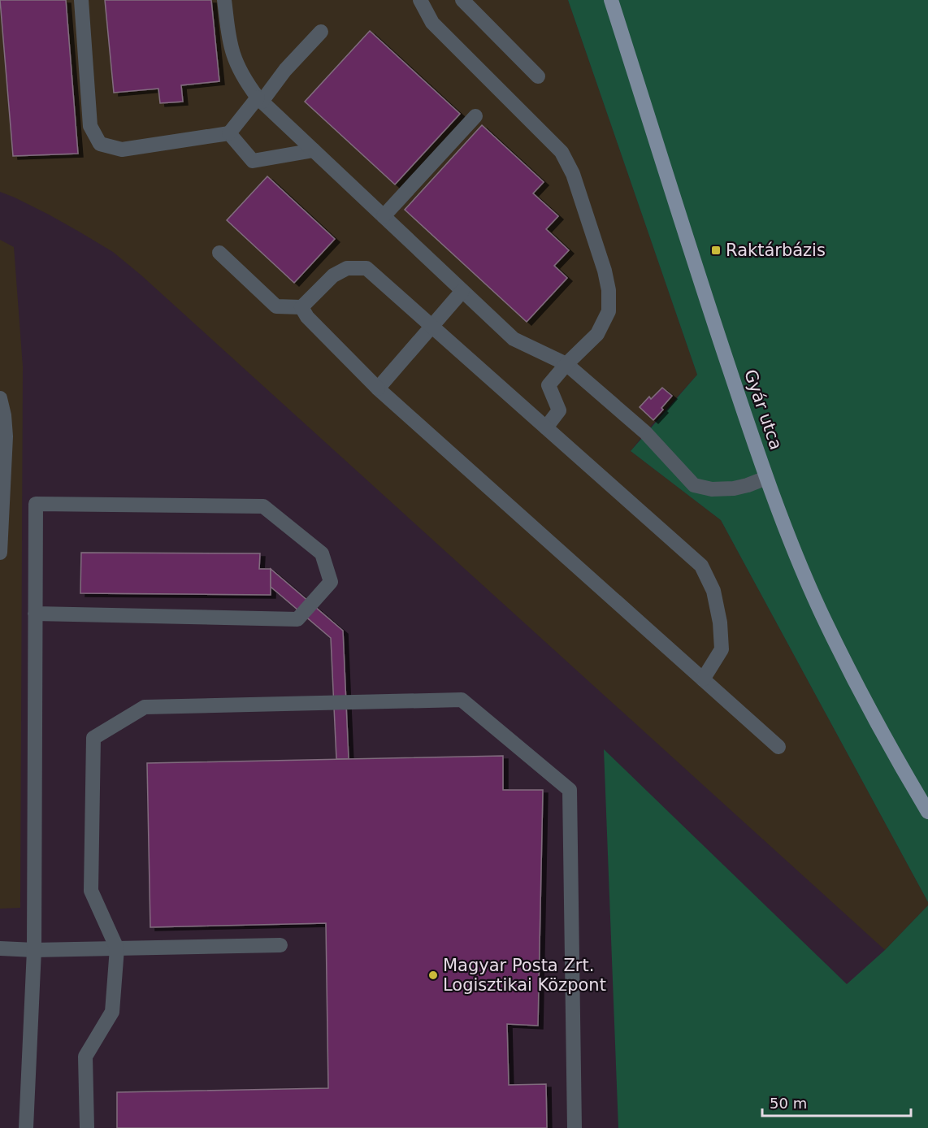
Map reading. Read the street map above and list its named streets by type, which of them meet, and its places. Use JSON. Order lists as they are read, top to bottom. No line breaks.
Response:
{"streets":{"main road":["Gyár utca"]},"places":{"transit":["Raktárbázis"],"other":["Magyar Posta Zrt. Logisztikai Központ"]},"scale_bar":"50 m"}
